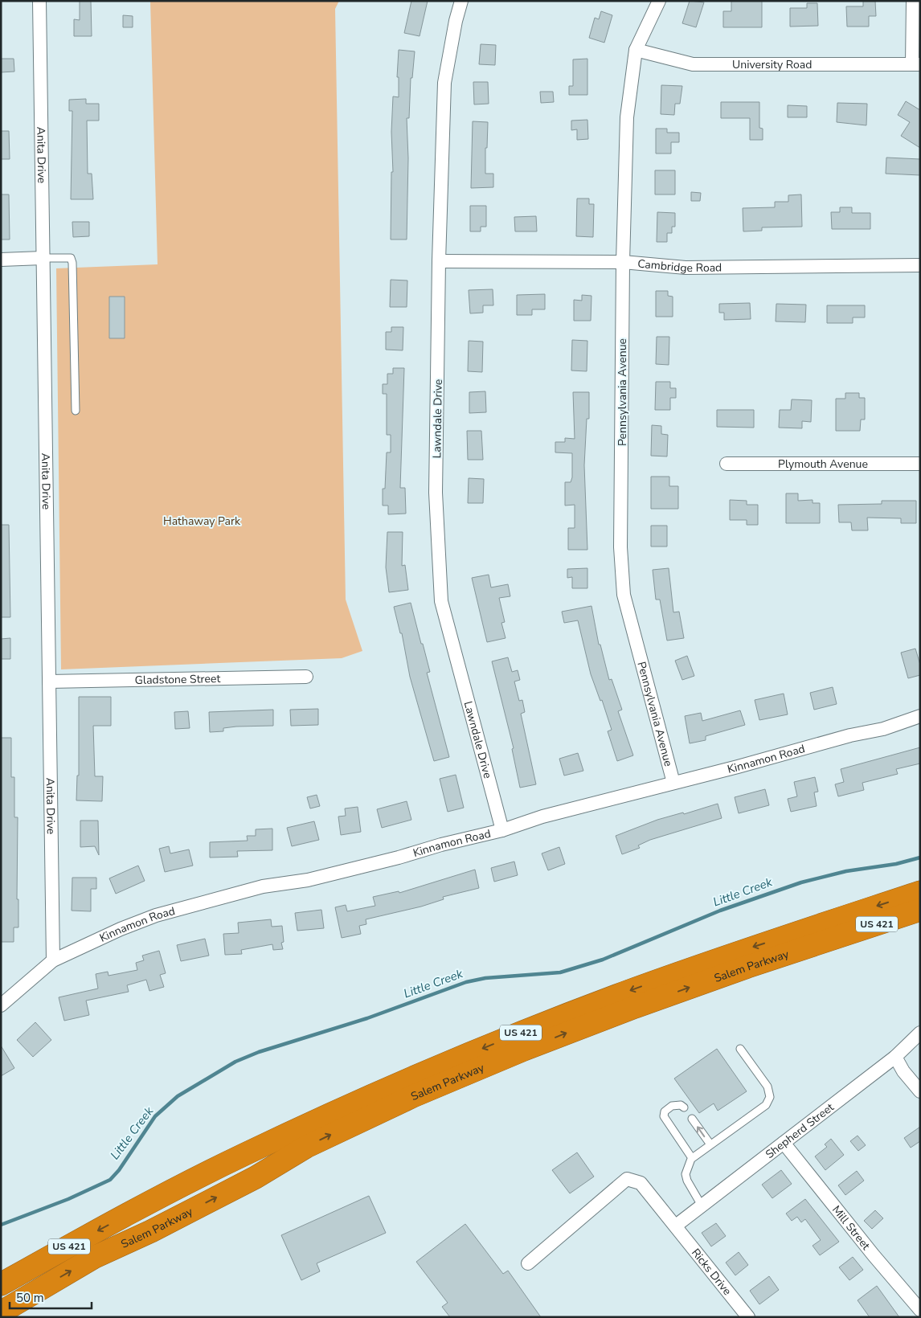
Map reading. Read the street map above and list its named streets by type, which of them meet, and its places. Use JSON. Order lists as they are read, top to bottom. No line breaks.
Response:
{"streets":{"highway":["US 421","Salem Parkway"],"street":["University Road","Anita Drive","Cambridge Road","Pennsylvania Avenue","Lawndale Drive","Plymouth Avenue","Gladstone Street","Kinnamon Road","Shepherd Street","Mill Street","Ricks Drive"]},"crossings":[["University Road","Pennsylvania Avenue"],["Anita Drive","Gladstone Street"],["Anita Drive","Kinnamon Road"],["Cambridge Road","Pennsylvania Avenue"],["Cambridge Road","Lawndale Drive"],["Pennsylvania Avenue","Kinnamon Road"],["Lawndale Drive","Kinnamon Road"],["Shepherd Street","Mill Street"],["Shepherd Street","Ricks Drive"]],"water":["Little Creek"],"parks":["Hathaway Park"],"scale_bar":"50 m"}
